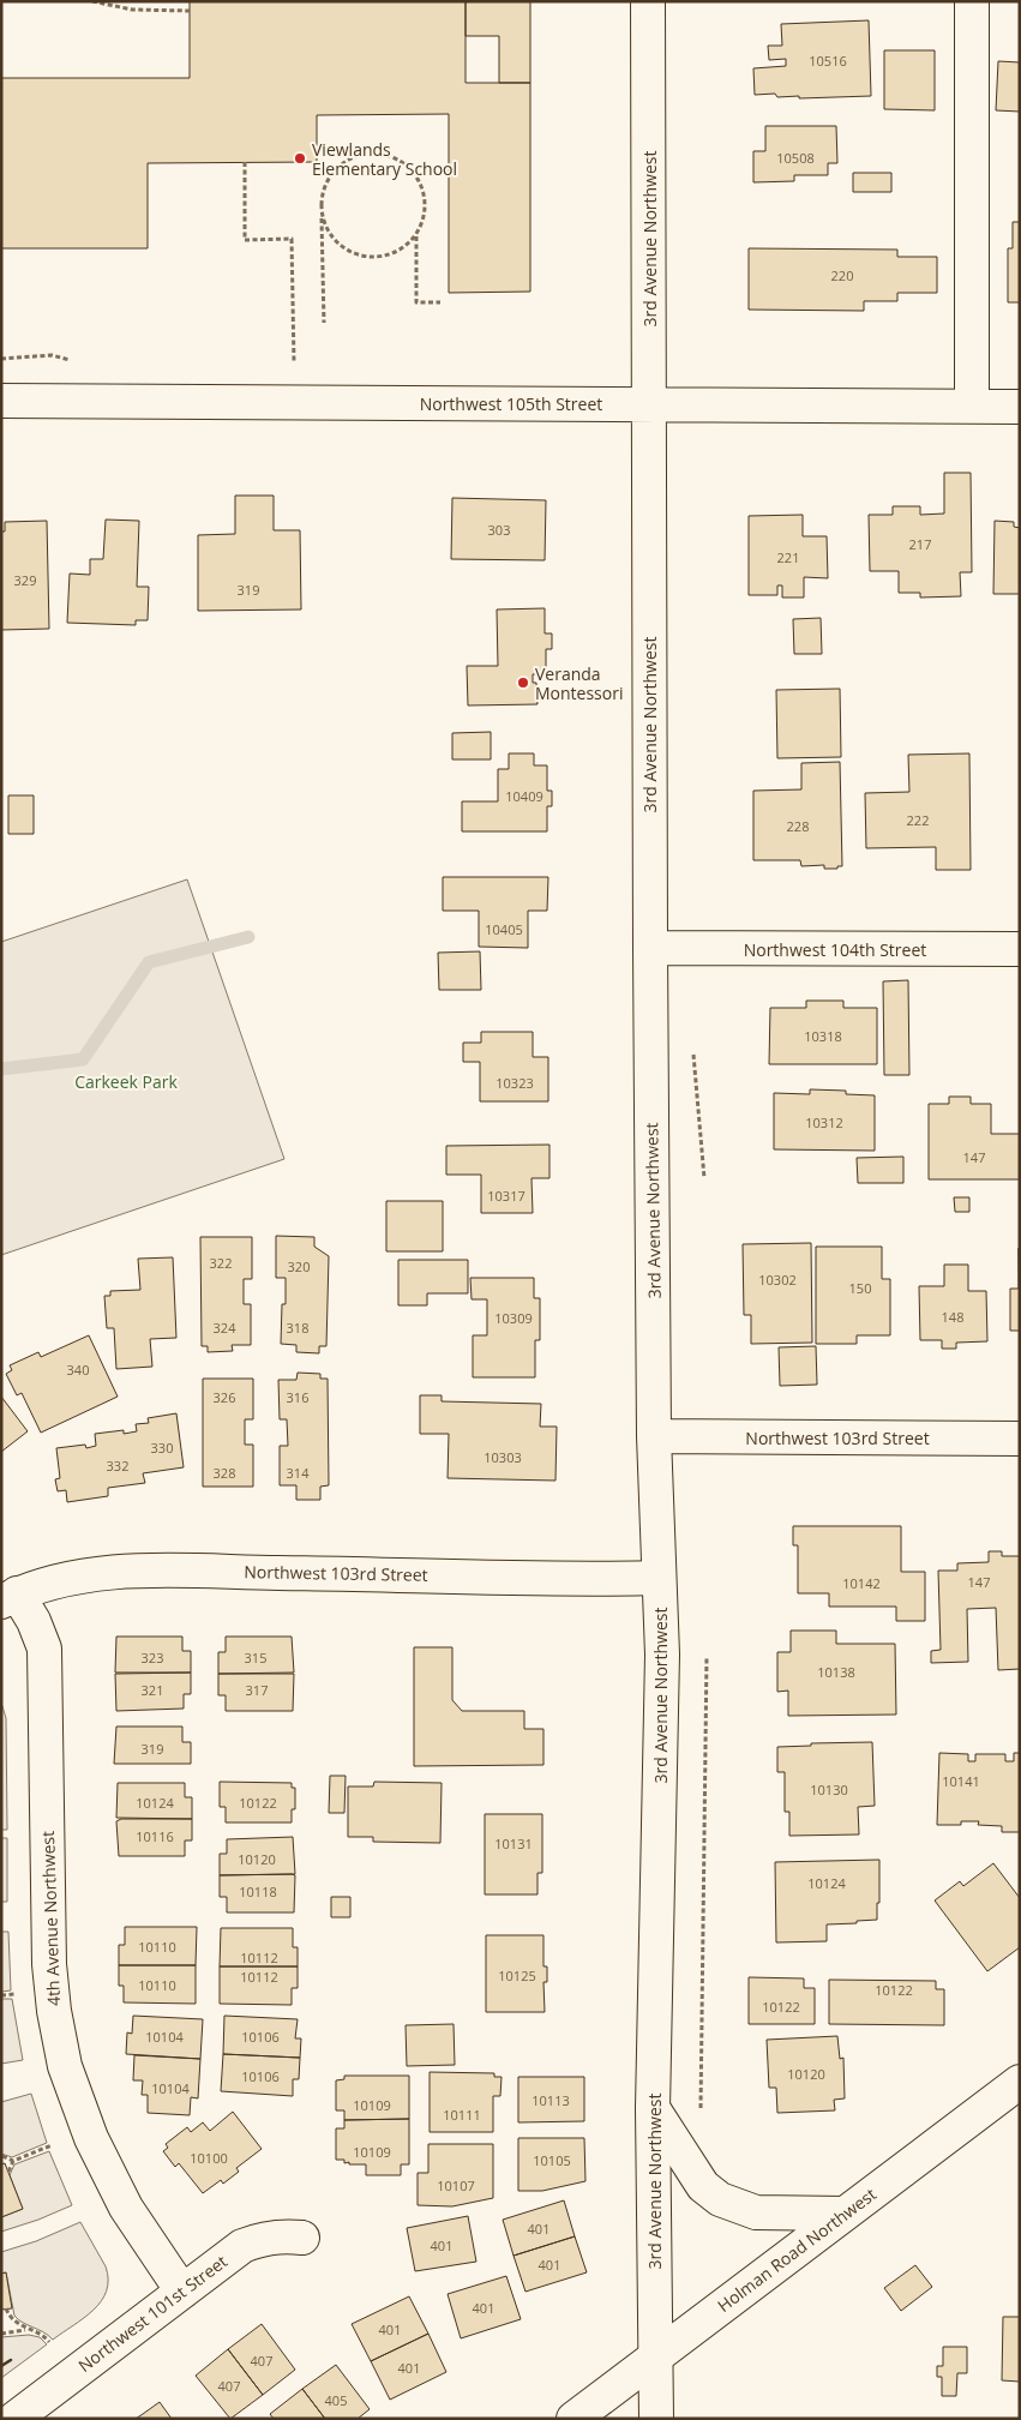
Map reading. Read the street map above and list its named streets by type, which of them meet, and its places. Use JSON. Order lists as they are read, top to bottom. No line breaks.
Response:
{"streets":{"street":["3rd Avenue Northwest","Northwest 105th Street","Northwest 104th Street","Northwest 103rd Street","4th Avenue Northwest","Holman Road Northwest","Northwest 101st Street"]},"crossings":[["3rd Avenue Northwest","Northwest 105th Street"],["3rd Avenue Northwest","Northwest 104th Street"],["3rd Avenue Northwest","Northwest 103rd Street"],["3rd Avenue Northwest","Holman Road Northwest"],["Northwest 103rd Street","4th Avenue Northwest"],["4th Avenue Northwest","Northwest 101st Street"]],"parks":["Carkeek Park"],"places":["Viewlands Elementary School","Veranda Montessori"],"house_numbers":["10516","10508","220","303","217","221","329","319","10409","222","228","10405","10318","10323","10312","147","10317","322","320","10302","150","148","10309","324","318","340","326","316","330","10303","332","328","314","147","10142","323","315","10138","321","317","319","10141","10130","10124","10122","10116","10131","10120","10124","10118","10110","10112","10125","10112","10110","10122","10122","10104","10106","10120","10106","10104","10113","10109","10111","10109","10100","10105","10107","401","401","401","401","401","407","401","407","405"]}
